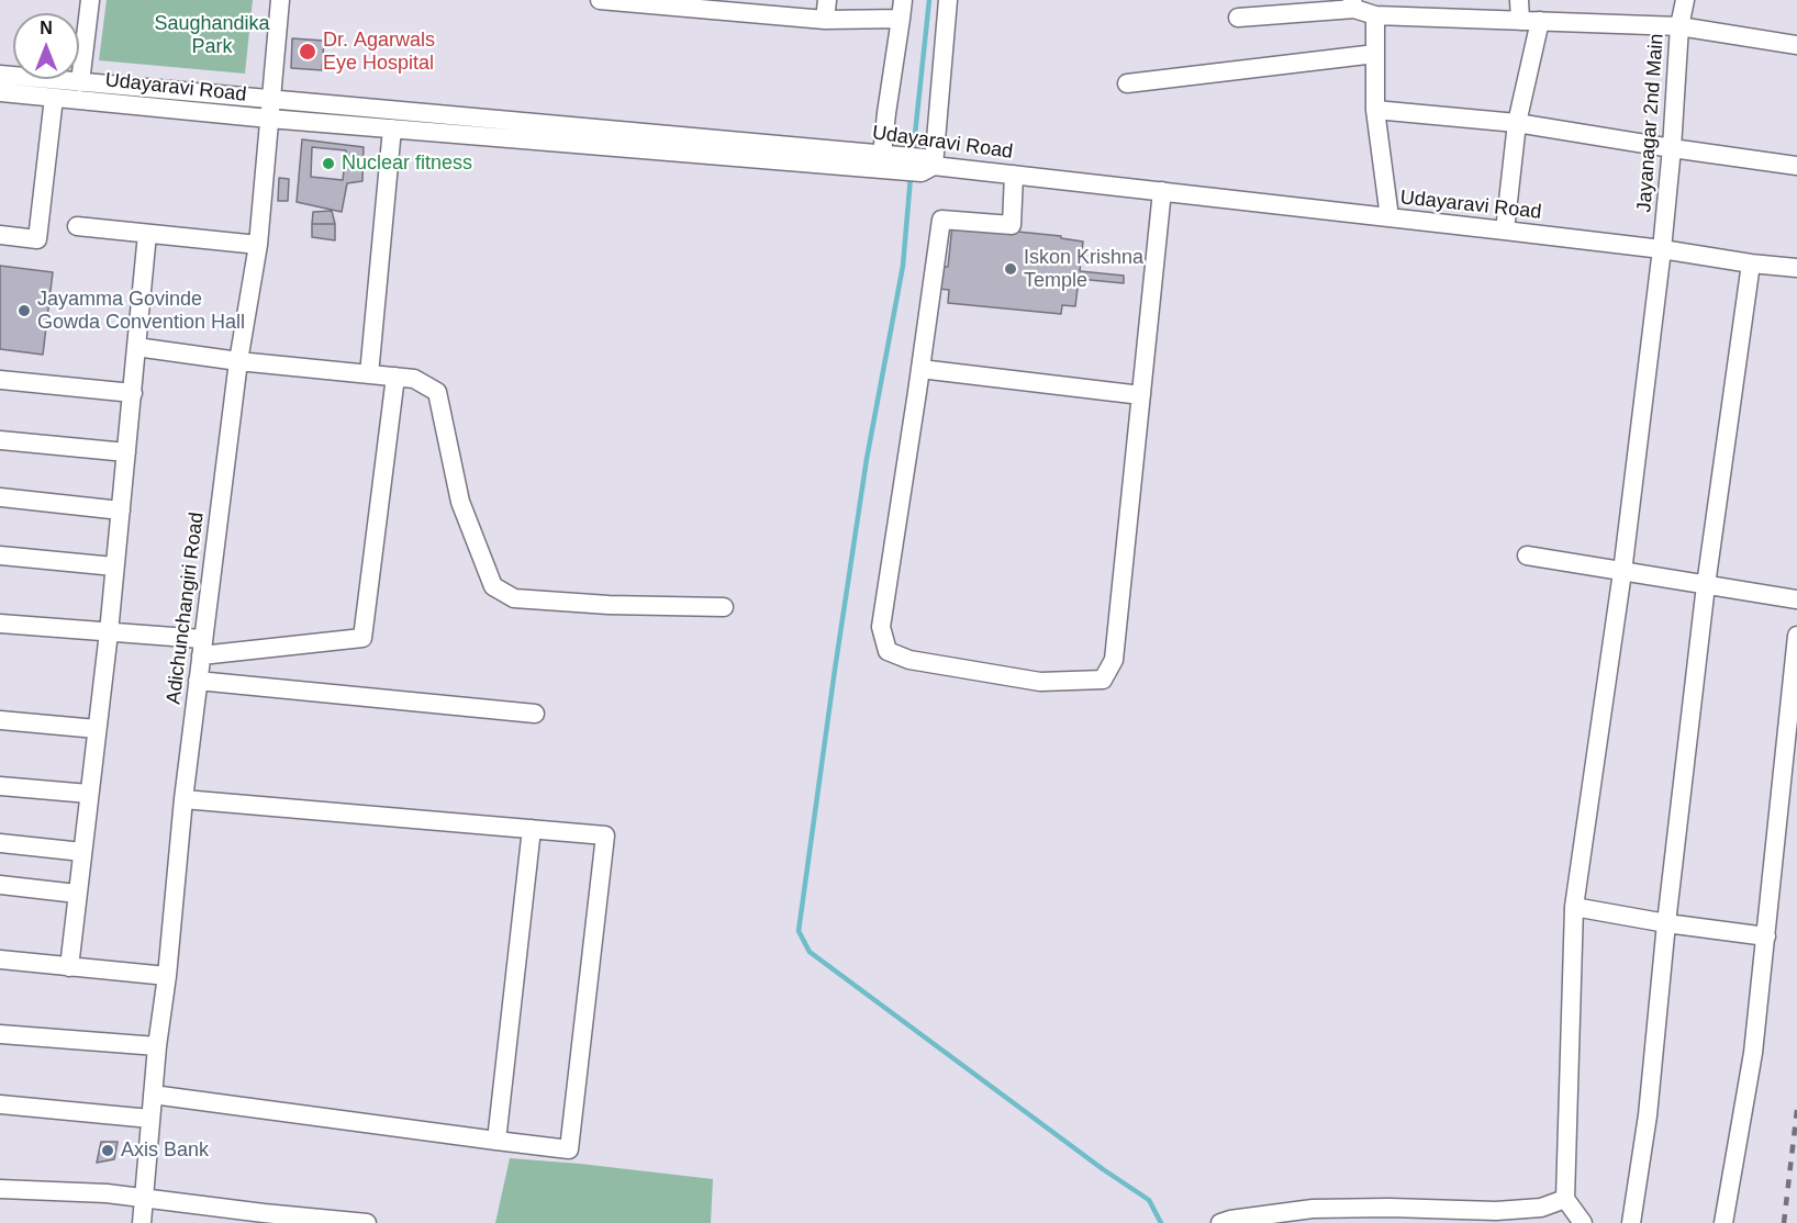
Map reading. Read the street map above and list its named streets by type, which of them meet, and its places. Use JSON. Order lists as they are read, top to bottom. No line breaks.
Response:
{"streets":{"street":["Udayaravi Road","Jayanagar 2nd Main","Adichunchangiri Road"]},"crossings":[["Udayaravi Road","Jayanagar 2nd Main"],["Udayaravi Road","Adichunchangiri Road"]],"parks":["Saughandika Park"],"places":["Dr. Agarwals Eye Hospital","Nuclear fitness","Iskon Krishna Temple","Jayamma Govinde Gowda Convention Hall","Axis Bank"],"north":"top"}
